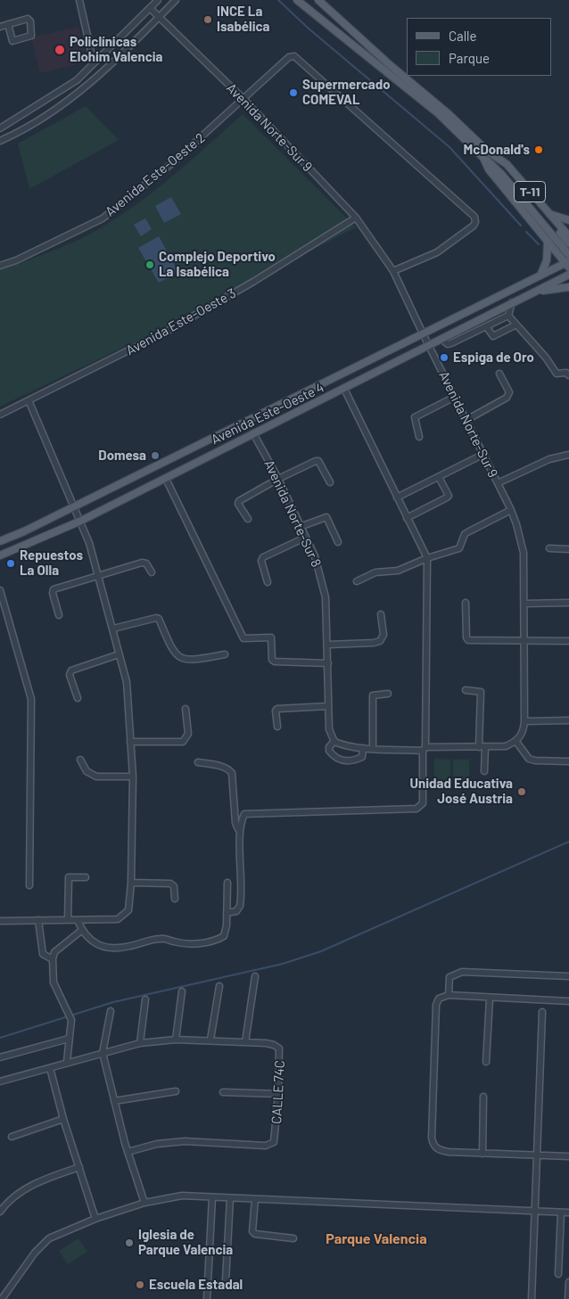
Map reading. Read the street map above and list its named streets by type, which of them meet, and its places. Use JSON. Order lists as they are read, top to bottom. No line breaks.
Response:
{"streets":{"main road":["T-11","Avenida Este-Oeste 4"],"street":["Avenida Norte-Sur 9","Avenida Este-Oeste 2","Avenida Este-Oeste 3","Avenida Norte-Sur 8","CALLE 74C"]},"crossings":[["Avenida Norte-Sur 9","Avenida Este-Oeste 2"],["Avenida Norte-Sur 9","Avenida Este-Oeste 3"],["Avenida Norte-Sur 9","Avenida Este-Oeste 4"],["Avenida Este-Oeste 4","Avenida Norte-Sur 8"]],"districts":["Parque Valencia"],"places":["INCE La Isabélica","Policlínicas Elohim Valencia","Supermercado COMEVAL","McDonald's","Complejo Deportivo La Isabélica","Espiga de Oro","Domesa","Repuestos La Olla","Unidad Educativa José Austria","Iglesia de Parque Valencia","Escuela Estadal"],"legend":["Calle","Parque"]}
